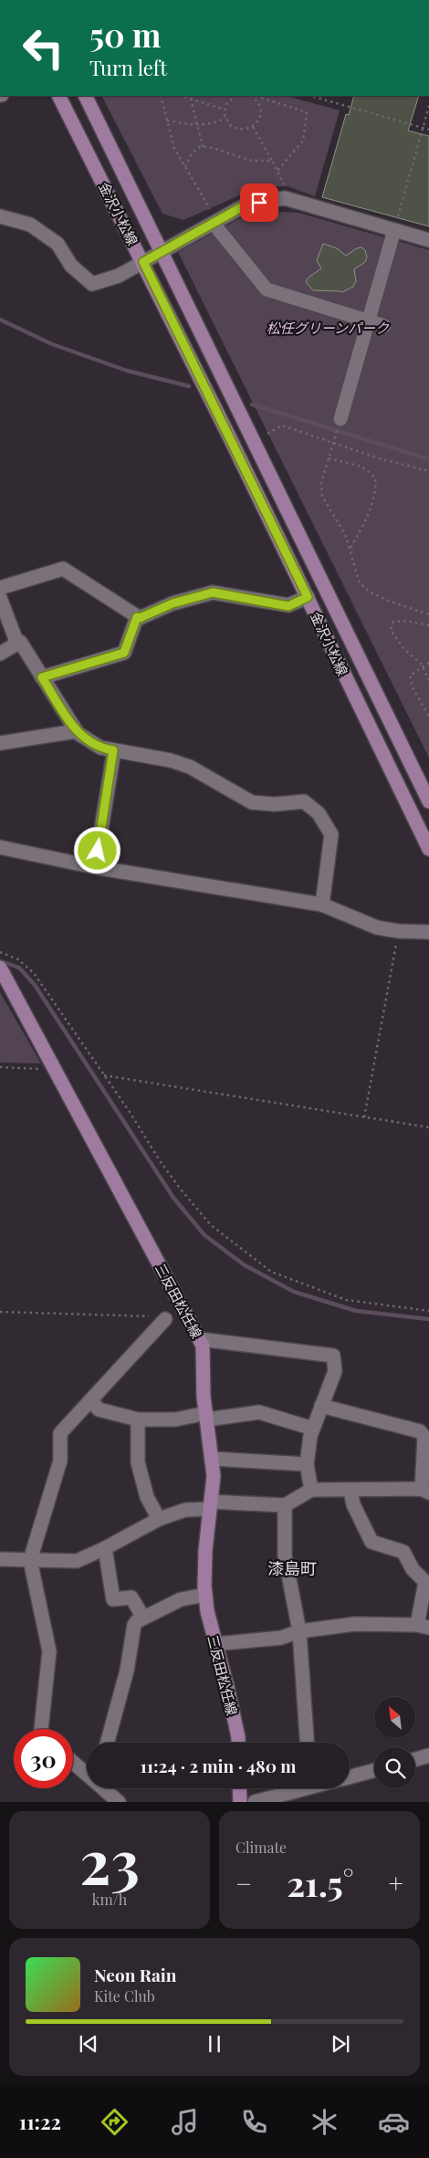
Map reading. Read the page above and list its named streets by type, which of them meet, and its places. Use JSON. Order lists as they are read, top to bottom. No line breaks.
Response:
{"streets":{"main road":["金沢小松線","三反田松任線"]},"districts":["漆島町"],"parks":["松任グリーンパーク"],"north":"top left","page":{"turn":["50 m","Turn left"],"limit":"30","trip":"11:24 · 2 min · 480 m","tile":[["23","km/h"],"Climate"],"heat":["−","21.5°","+"],"song":["Neon Rain","Kite Club"],"tabs":"11:22"}}
